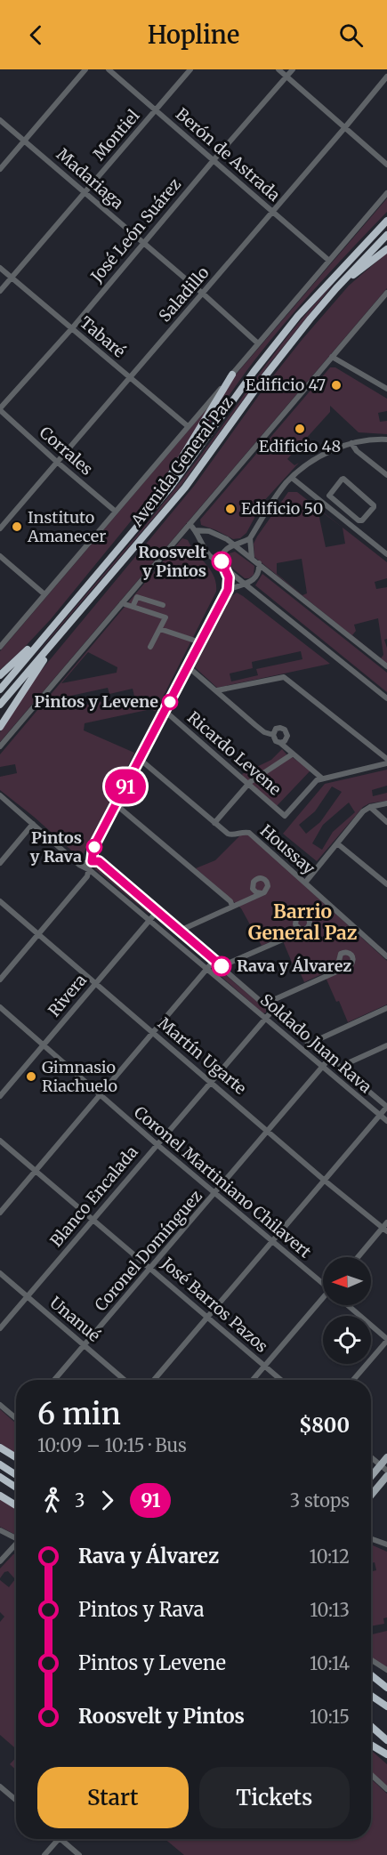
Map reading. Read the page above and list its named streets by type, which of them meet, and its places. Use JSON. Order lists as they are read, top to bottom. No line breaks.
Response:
{"streets":{"highway":["Avenida General Paz"],"street":["Montiel","Berón de Astrada","Madariaga","José León Suárez","Saladillo","Tabaré","Corrales","Ricardo Levene","Houssay","Rivera","Soldado Juan Rava","Martín Ugarte","Coronel Martiniano Chilavert","Blanco Encalada","Coronel Domínguez","José Barros Pazos","Unanué"]},"crossings":[["Montiel","Berón de Astrada"],["Montiel","Madariaga"],["Montiel","Tabaré"],["Berón de Astrada","José León Suárez"],["Berón de Astrada","Saladillo"],["Berón de Astrada","Avenida General Paz"],["Madariaga","José León Suárez"],["Madariaga","Saladillo"],["Madariaga","Avenida General Paz"],["José León Suárez","Tabaré"],["José León Suárez","Corrales"],["Saladillo","Tabaré"],["Saladillo","Corrales"],["Tabaré","Avenida General Paz"],["Corrales","Avenida General Paz"],["Rivera","Soldado Juan Rava"],["Rivera","Martín Ugarte"],["Rivera","Coronel Martiniano Chilavert"],["Soldado Juan Rava","Blanco Encalada"],["Soldado Juan Rava","Coronel Domínguez"],["Martín Ugarte","Blanco Encalada"],["Martín Ugarte","Coronel Domínguez"],["Coronel Martiniano Chilavert","Blanco Encalada"],["Coronel Martiniano Chilavert","Coronel Domínguez"],["Blanco Encalada","José Barros Pazos"],["Blanco Encalada","Unanué"],["Coronel Domínguez","José Barros Pazos"],["Coronel Domínguez","Unanué"]],"districts":["Barrio General Paz"],"places":["Edificio 47","Edificio 48","Edificio 50","Instituto Amanecer","Roosvelt y Pintos","Pintos y Levene","Pintos y Rava","Rava y Álvarez","Gimnasio Riachuelo"],"lines":["bus line 91"],"north":"left","page":{"header":"Hopline","on_map":"91","heading":["6 min","10:09 – 10:15 · Bus","$800"],"legs":["3","91","3 stops"],"list":[{"name":"Rava y Álvarez","value":"10:12"},{"name":"Pintos y Rava","value":"10:13"},{"name":"Pintos y Levene","value":"10:14"},{"name":"Roosvelt y Pintos","value":"10:15"}],"buttons":["Start","Tickets"]}}
